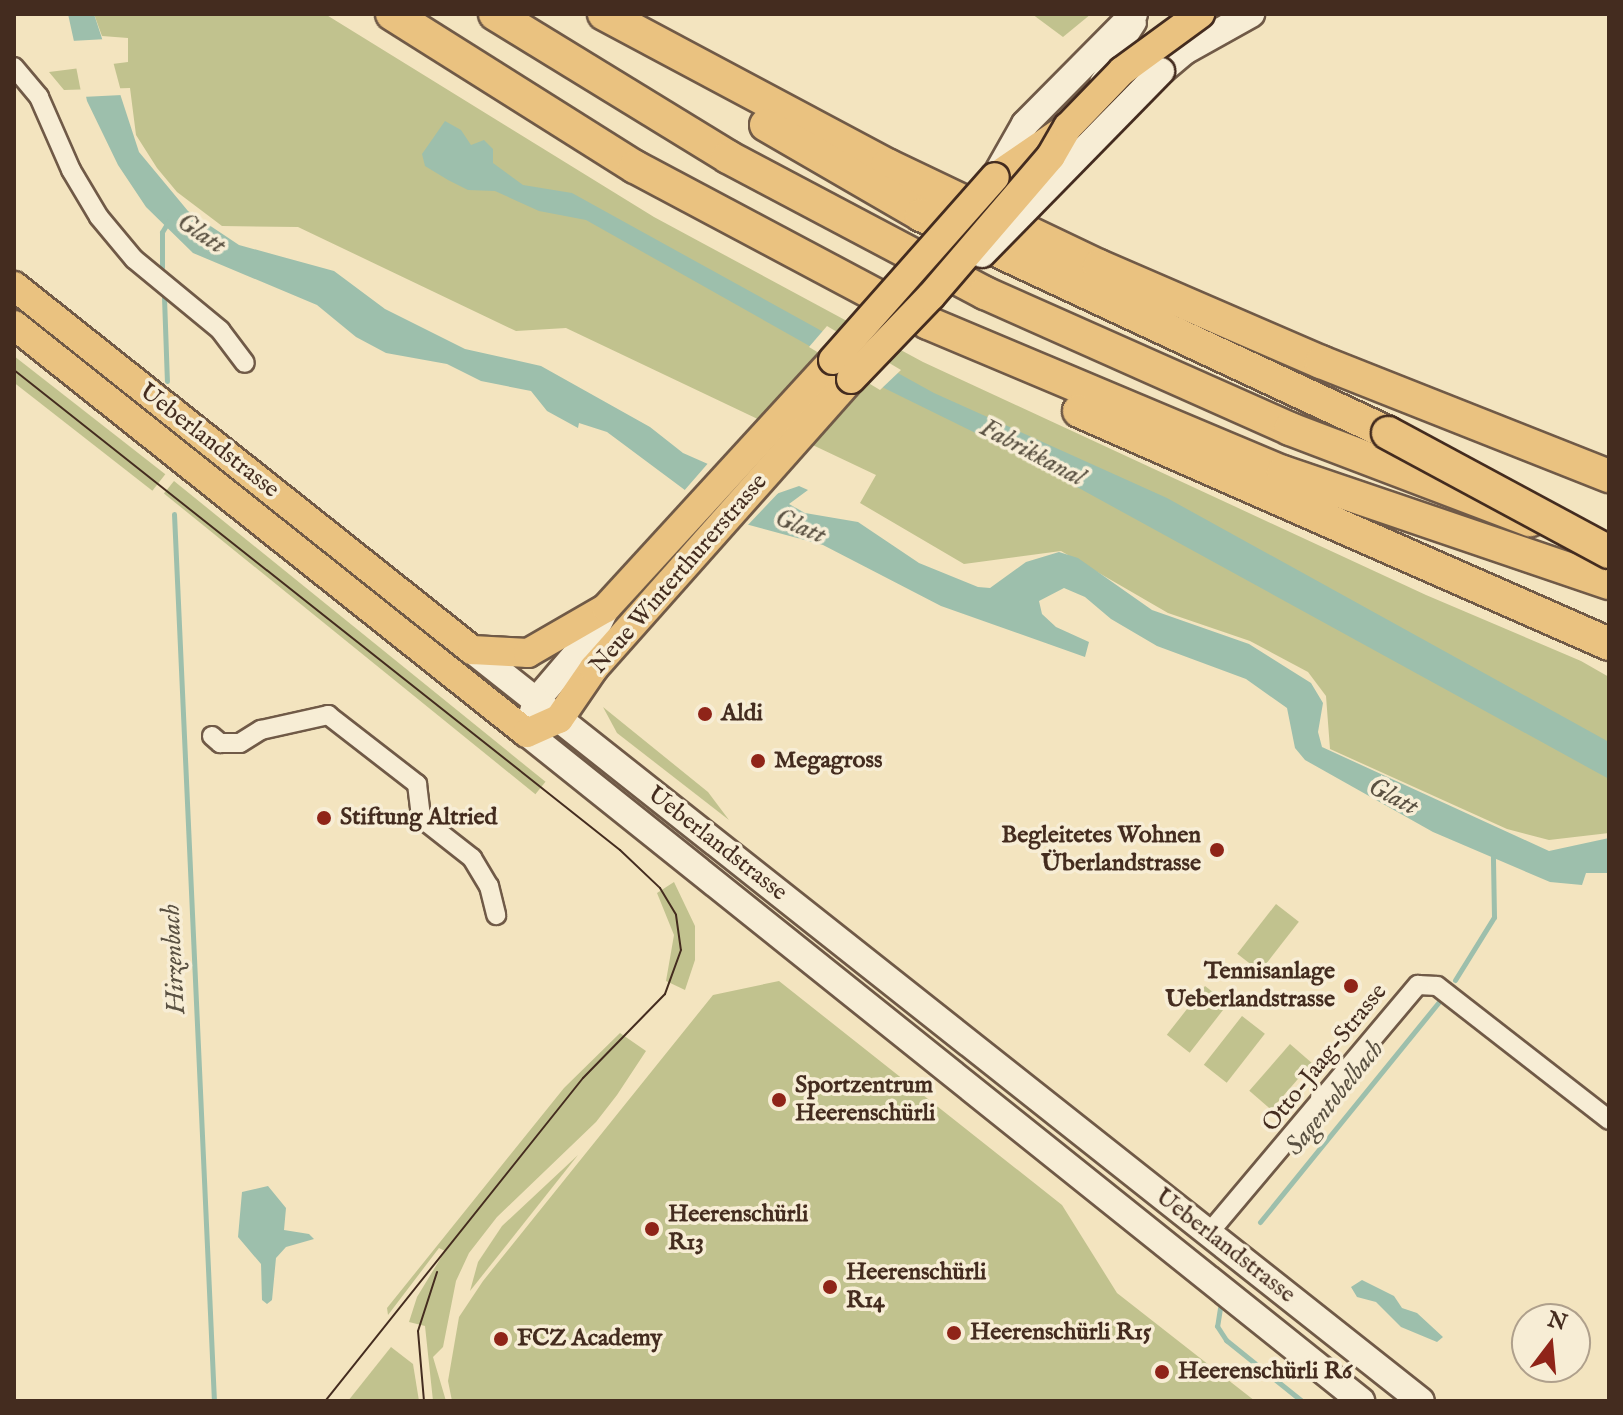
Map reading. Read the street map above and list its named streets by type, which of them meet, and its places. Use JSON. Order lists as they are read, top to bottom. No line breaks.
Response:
{"streets":{"main road":["Ueberlandstrasse","Neue Winterthurerstrasse"],"street":["Otto-Jaag-Strasse"]},"crossings":[["Ueberlandstrasse","Neue Winterthurerstrasse"],["Ueberlandstrasse","Otto-Jaag-Strasse"]],"water":["Glatt","Fabrikkanal","Hirzenbach","Sagentobelbach"],"places":["Aldi","Megagross","Stiftung Altried","Begleitetes Wohnen Überlandstrasse","Tennisanlage Ueberlandstrasse","Sportzentrum Heerenschürli","Heerenschürli R13","Heerenschürli R14","Heerenschürli R15","FCZ Academy","Heerenschürli R6"],"north":"top"}
